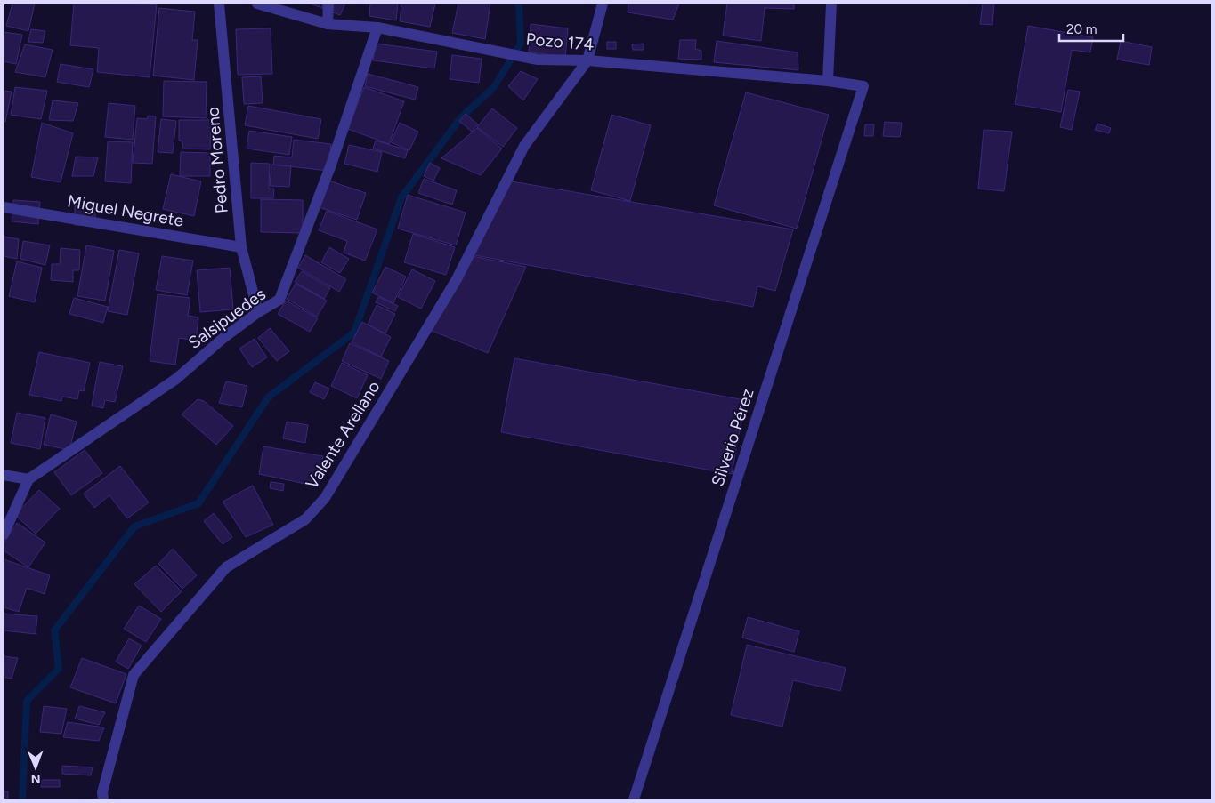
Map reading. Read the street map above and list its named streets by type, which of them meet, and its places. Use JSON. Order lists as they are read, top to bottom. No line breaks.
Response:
{"streets":{"street":["Pozo 174","Pedro Moreno","Miguel Negrete","Salsipuedes","Valente Arellano","Silverio Pérez"]},"crossings":[["Pozo 174","Salsipuedes"],["Pozo 174","Valente Arellano"],["Pozo 174","Silverio Pérez"],["Pedro Moreno","Miguel Negrete"],["Pedro Moreno","Salsipuedes"]],"scale_bar":"20 m","north":"bottom"}
